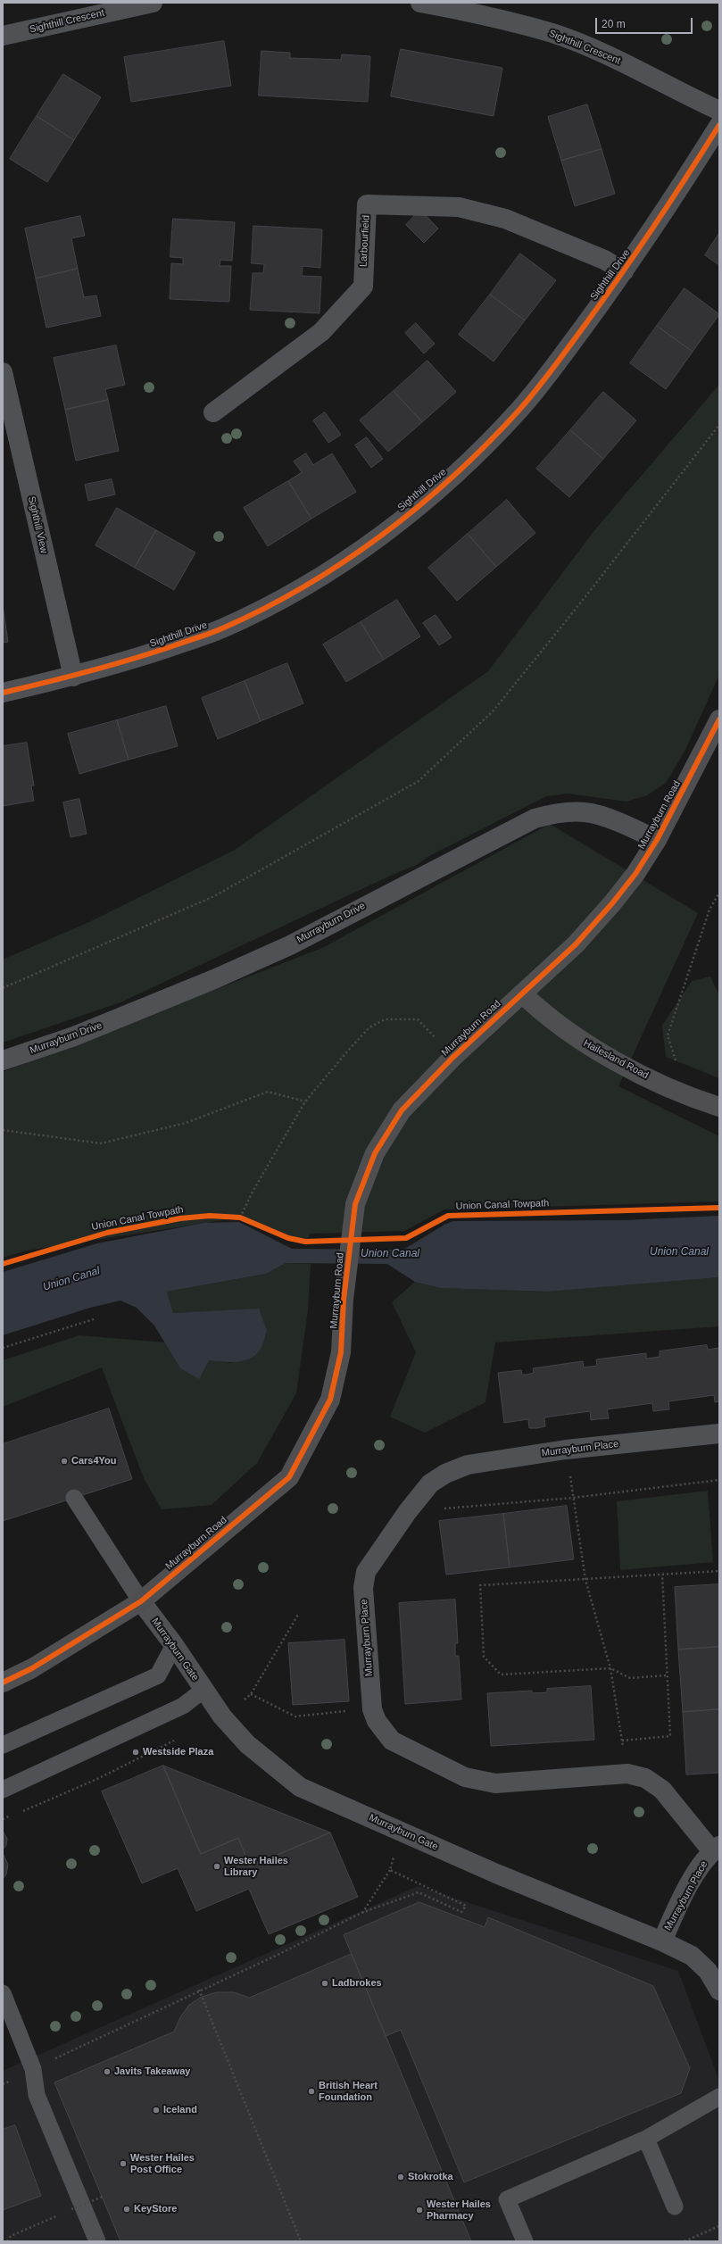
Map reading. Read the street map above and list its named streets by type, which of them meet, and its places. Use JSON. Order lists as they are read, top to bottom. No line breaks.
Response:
{"streets":{"street":["Sighthill Crescent","Larbourfield","Sighthill Drive","Sighthill View","Murrayburn Road","Murrayburn Drive","Hailesland Road","Murrayburn Place","Murrayburn Gate"],"cycle path":["Union Canal Towpath"]},"crossings":[["Larbourfield","Sighthill Drive"],["Sighthill Drive","Sighthill View"],["Murrayburn Road","Murrayburn Drive"],["Murrayburn Road","Hailesland Road"],["Murrayburn Road","Murrayburn Gate"],["Murrayburn Place","Murrayburn Gate"]],"water":["Union Canal"],"places":["Cars4You","Westside Plaza","Wester Hailes Library","Ladbrokes","Javits Takeaway","British Heart Foundation","Iceland","Wester Hailes Post Office","Stokrotka","KeyStore","Wester Hailes Pharmacy"],"scale_bar":"20 m"}
